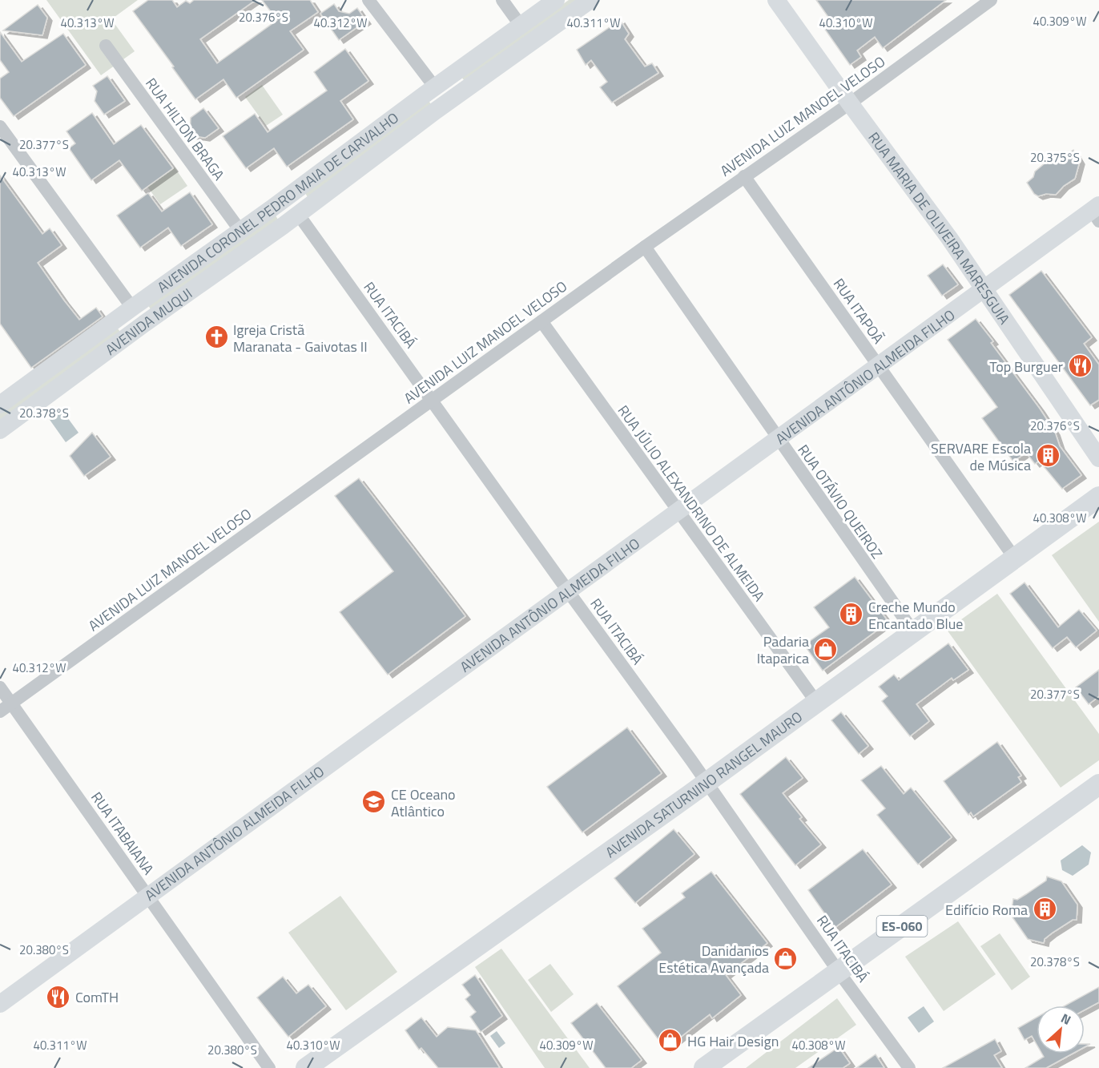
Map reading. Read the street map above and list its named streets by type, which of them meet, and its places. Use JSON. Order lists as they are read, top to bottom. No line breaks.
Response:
{"streets":{"main road":["AVENIDA SATURNINO RANGEL MAURO","ES-060"],"street":["AVENIDA LUIZ MANOEL VELOSO","RUA HILTON BRAGA","AVENIDA CORONEL PEDRO MAIA DE CARVALHO","RUA MARIA DE OLIVEIRA MARESGUIA","RUA ITAPOÃ","RUA ITACIBÁ","AVENIDA MUQUI","AVENIDA ANTÔNIO ALMEIDA FILHO","RUA OTÁVIO QUEIROZ","RUA JÚLIO ALEXANDRINO DE ALMEIDA","RUA ITABAIANA"]},"crossings":[["AVENIDA LUIZ MANOEL VELOSO","RUA MARIA DE OLIVEIRA MARESGUIA"],["AVENIDA LUIZ MANOEL VELOSO","RUA ITAPOÃ"],["AVENIDA LUIZ MANOEL VELOSO","RUA ITACIBÁ"],["AVENIDA LUIZ MANOEL VELOSO","RUA OTÁVIO QUEIROZ"],["AVENIDA LUIZ MANOEL VELOSO","RUA JÚLIO ALEXANDRINO DE ALMEIDA"],["AVENIDA LUIZ MANOEL VELOSO","RUA ITABAIANA"],["RUA HILTON BRAGA","AVENIDA CORONEL PEDRO MAIA DE CARVALHO"],["AVENIDA CORONEL PEDRO MAIA DE CARVALHO","RUA ITACIBÁ"],["AVENIDA CORONEL PEDRO MAIA DE CARVALHO","AVENIDA MUQUI"],["RUA MARIA DE OLIVEIRA MARESGUIA","AVENIDA ANTÔNIO ALMEIDA FILHO"],["RUA ITAPOÃ","AVENIDA ANTÔNIO ALMEIDA FILHO"],["RUA ITAPOÃ","AVENIDA SATURNINO RANGEL MAURO"],["RUA ITACIBÁ","AVENIDA MUQUI"],["RUA ITACIBÁ","AVENIDA ANTÔNIO ALMEIDA FILHO"],["RUA ITACIBÁ","AVENIDA SATURNINO RANGEL MAURO"],["RUA ITACIBÁ","ES-060"],["AVENIDA ANTÔNIO ALMEIDA FILHO","RUA OTÁVIO QUEIROZ"],["AVENIDA ANTÔNIO ALMEIDA FILHO","RUA JÚLIO ALEXANDRINO DE ALMEIDA"],["AVENIDA ANTÔNIO ALMEIDA FILHO","RUA ITABAIANA"],["RUA OTÁVIO QUEIROZ","AVENIDA SATURNINO RANGEL MAURO"],["RUA JÚLIO ALEXANDRINO DE ALMEIDA","AVENIDA SATURNINO RANGEL MAURO"]],"places":{"church":["Igreja Cristã Maranata - Gaivotas II"],"restaurant":["Top Burguer","ComTH"],"building":["SERVARE Escola de Música","Creche Mundo Encantado Blue","Edifício Roma"],"shop":["Padaria Itaparica","Danidanios Estética Avançada","HG Hair Design"],"school or university":["CE Oceano Atlântico"]},"north":"top right","coordinates":["20.376°S","40.309°W","40.313°W","40.312°W","40.311°W","40.310°W","20.377°S","20.375°S","20.378°S","40.308°W","20.380°S"]}
